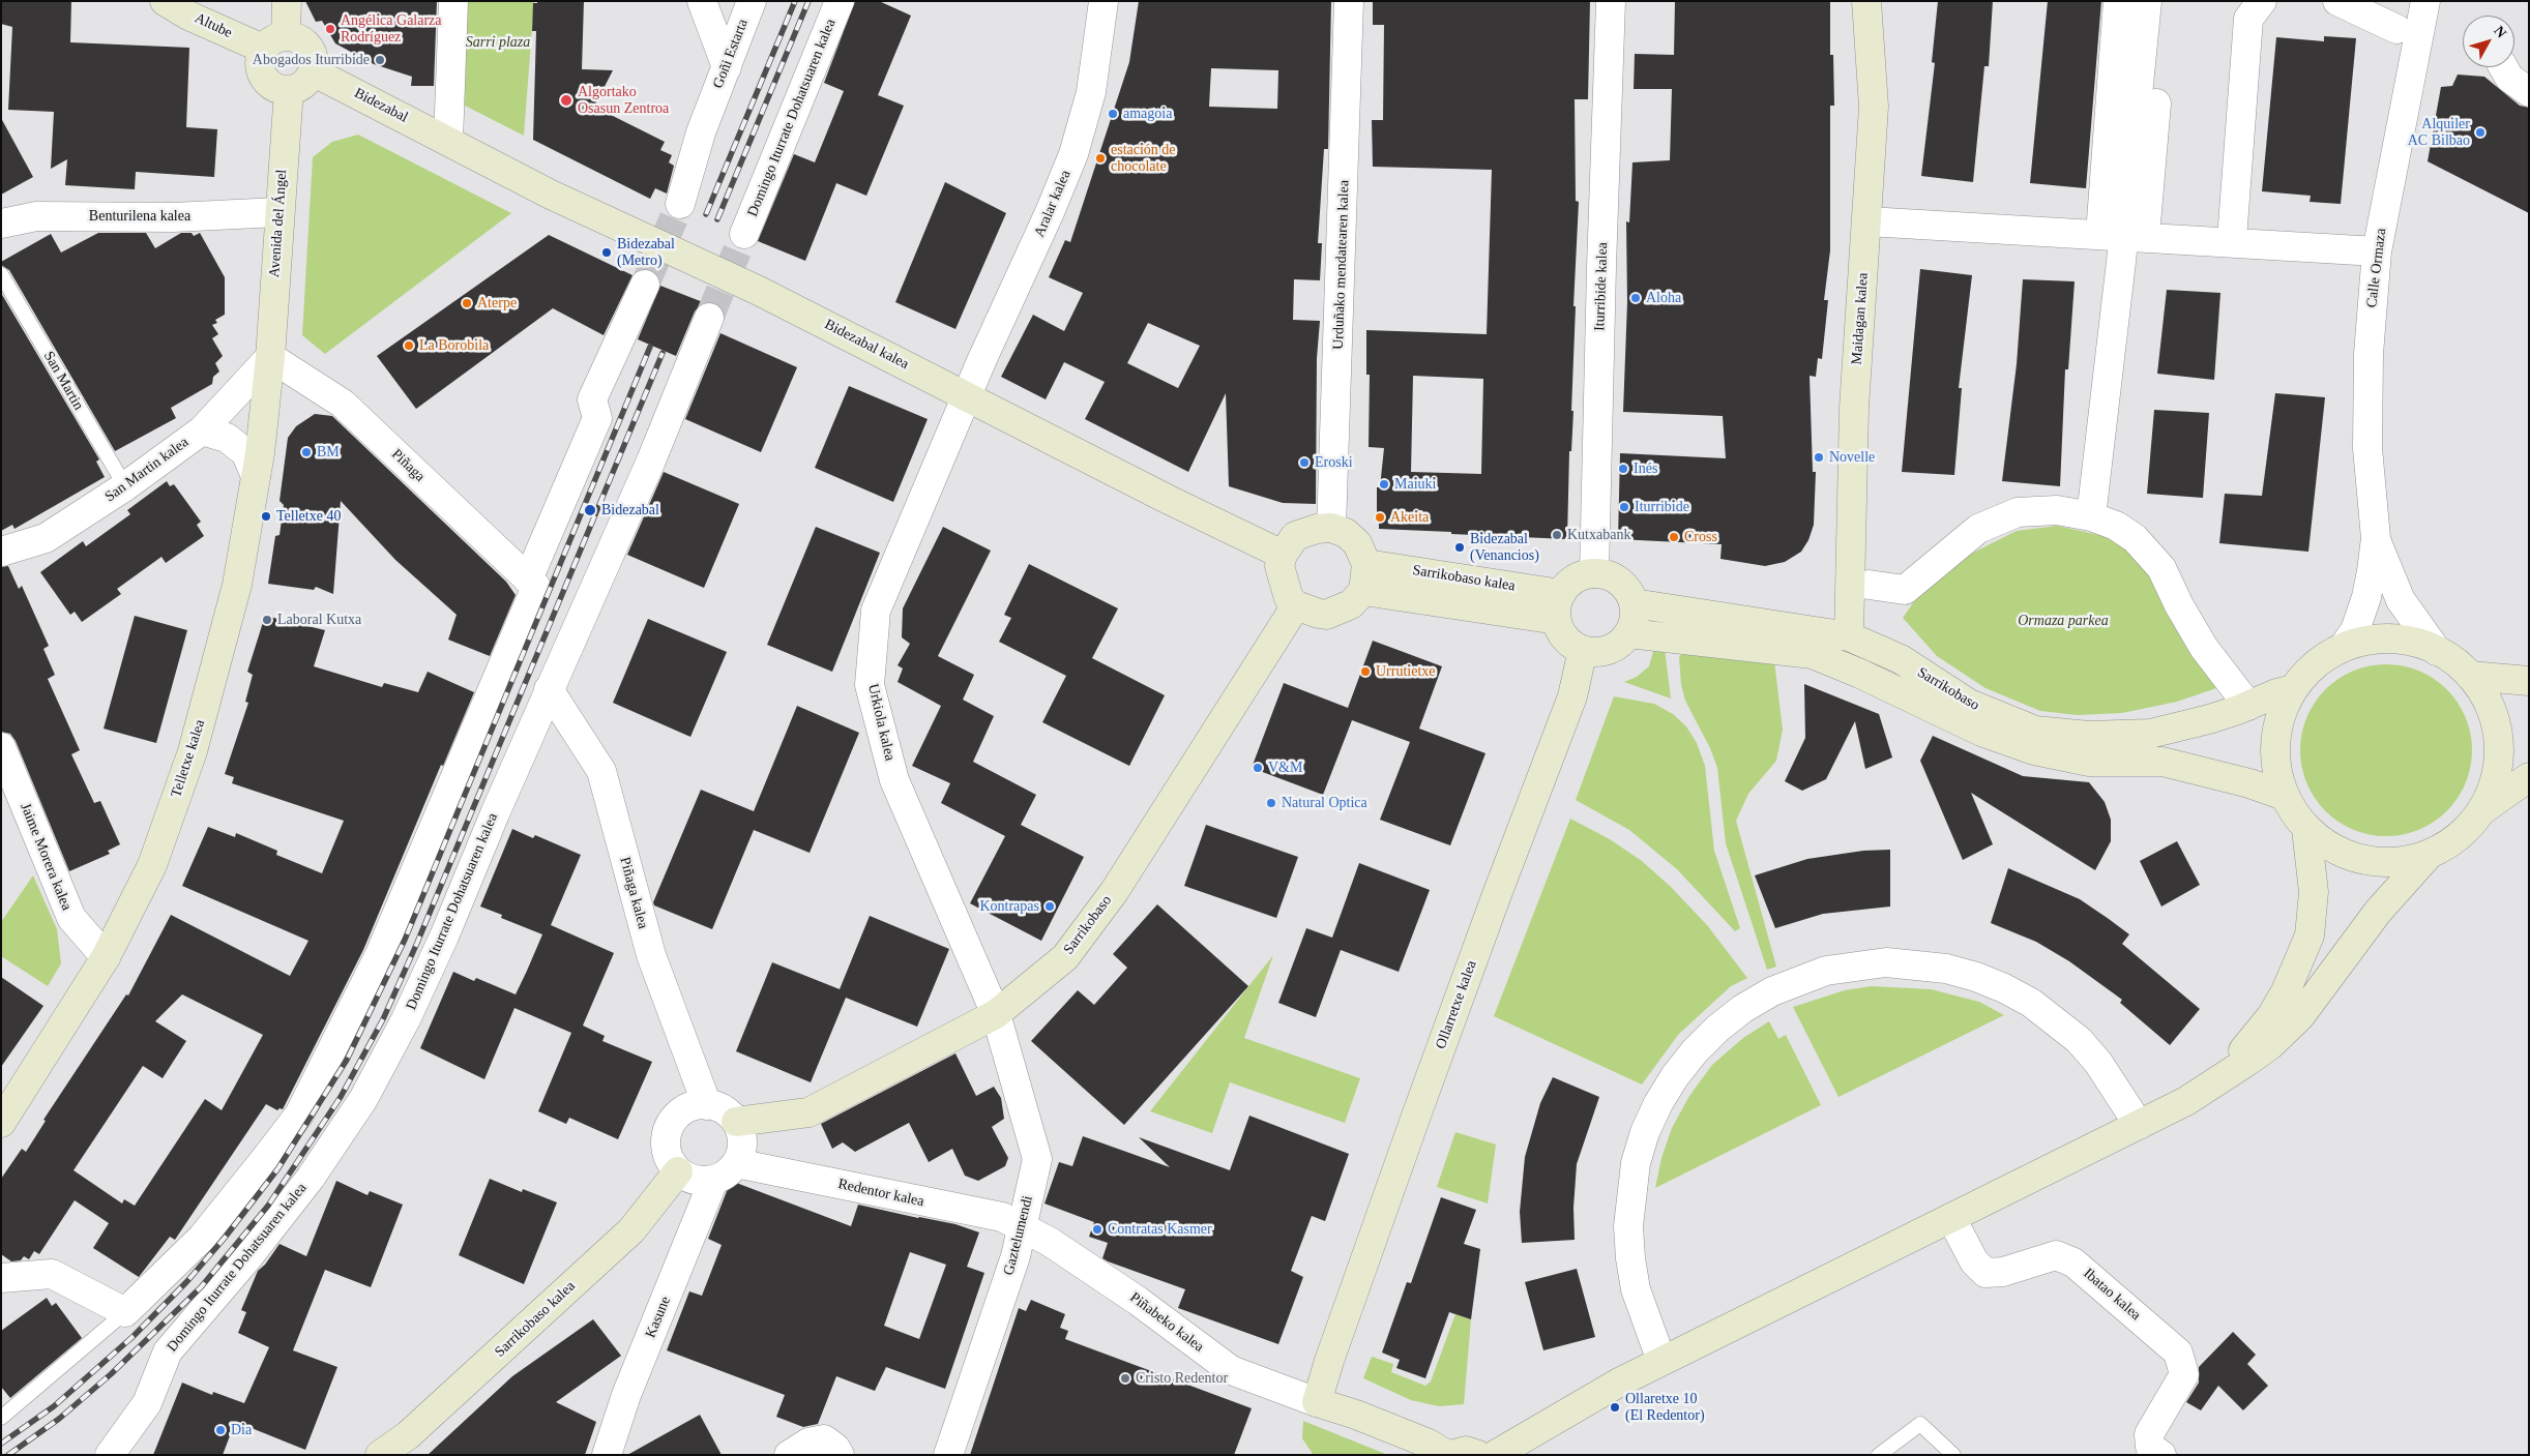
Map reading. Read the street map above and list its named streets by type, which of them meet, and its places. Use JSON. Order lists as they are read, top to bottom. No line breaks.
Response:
{"streets":{"street":["Altube","Goñi Estarta","Bidezabal","Domingo Iturrate Dohatsuaren kalea","Aralar kalea","Benturilena kalea","Avenida del Ángel","Urduñako mendatearen kalea","Calle Ormaza","Iturribide kalea","Maidagan kalea","Bidezabal kalea","Piñaga","San Martin kalea","Sarrikobaso kalea","Sarrikobaso","Urkiola kalea","Telletxe kalea","Jaime Morera kalea","Piñaga kalea","Ollarretxe kalea","Redentor kalea","Gaztelumendi","Ibatao kalea","Kasune","Piñabeko kalea"],"lane":["San Martin"]},"crossings":[["Altube","Bidezabal"],["Altube","Avenida del Ángel"],["Bidezabal","Avenida del Ángel"],["Bidezabal","Bidezabal kalea"],["Domingo Iturrate Dohatsuaren kalea","Piñaga kalea"],["Aralar kalea","Bidezabal kalea"],["Aralar kalea","Urkiola kalea"],["Benturilena kalea","Avenida del Ángel"],["Avenida del Ángel","Piñaga"],["Avenida del Ángel","San Martin kalea"],["Avenida del Ángel","Telletxe kalea"],["Urduñako mendatearen kalea","Bidezabal kalea"],["Urduñako mendatearen kalea","Sarrikobaso kalea"],["Urduñako mendatearen kalea","Sarrikobaso"],["Iturribide kalea","Sarrikobaso kalea"],["Iturribide kalea","Sarrikobaso"],["Iturribide kalea","Ollarretxe kalea"],["Maidagan kalea","Sarrikobaso"],["Bidezabal kalea","Sarrikobaso kalea"],["Bidezabal kalea","Sarrikobaso"],["Bidezabal kalea","Urkiola kalea"],["San Martin","San Martin kalea"],["Piñaga","San Martin kalea"],["Piñaga","Telletxe kalea"],["San Martin kalea","Telletxe kalea"],["Sarrikobaso kalea","Sarrikobaso"],["Sarrikobaso kalea","Piñaga kalea"],["Sarrikobaso kalea","Ollarretxe kalea"],["Sarrikobaso kalea","Redentor kalea"],["Sarrikobaso kalea","Kasune"],["Sarrikobaso","Urkiola kalea"],["Sarrikobaso","Piñaga kalea"],["Sarrikobaso","Ollarretxe kalea"],["Sarrikobaso","Redentor kalea"],["Sarrikobaso","Gaztelumendi"],["Sarrikobaso","Kasune"],["Urkiola kalea","Gaztelumendi"],["Telletxe kalea","Jaime Morera kalea"],["Piñaga kalea","Redentor kalea"],["Piñaga kalea","Kasune"],["Ollarretxe kalea","Piñabeko kalea"],["Redentor kalea","Gaztelumendi"],["Redentor kalea","Kasune"],["Redentor kalea","Piñabeko kalea"],["Gaztelumendi","Piñabeko kalea"]],"parks":["Sarri plaza","Ormaza parkea"],"places":["Angélica Galarza Rodríguez","Abogados Iturribide","Algortako Osasun Zentroa","amagoia","Alquiler AC Bilbao","estación de chocolate","Bidezabal (Metro)","Aloha","Aterpe","La Borobila","BM","Novelle","Eroski","Inés","Maiuki","Iturribide","Bidezabal","Telletxe 40","Akeita","Kutxabank","Cross","Bidezabal (Venancios)","Laboral Kutxa","Urrutietxe","V&M","Natural Optica","Kontrapas","Contratas Kasmer","Cristo Redentor","Ollaretxe 10 (El Redentor)","Dia"],"north":"top right"}
